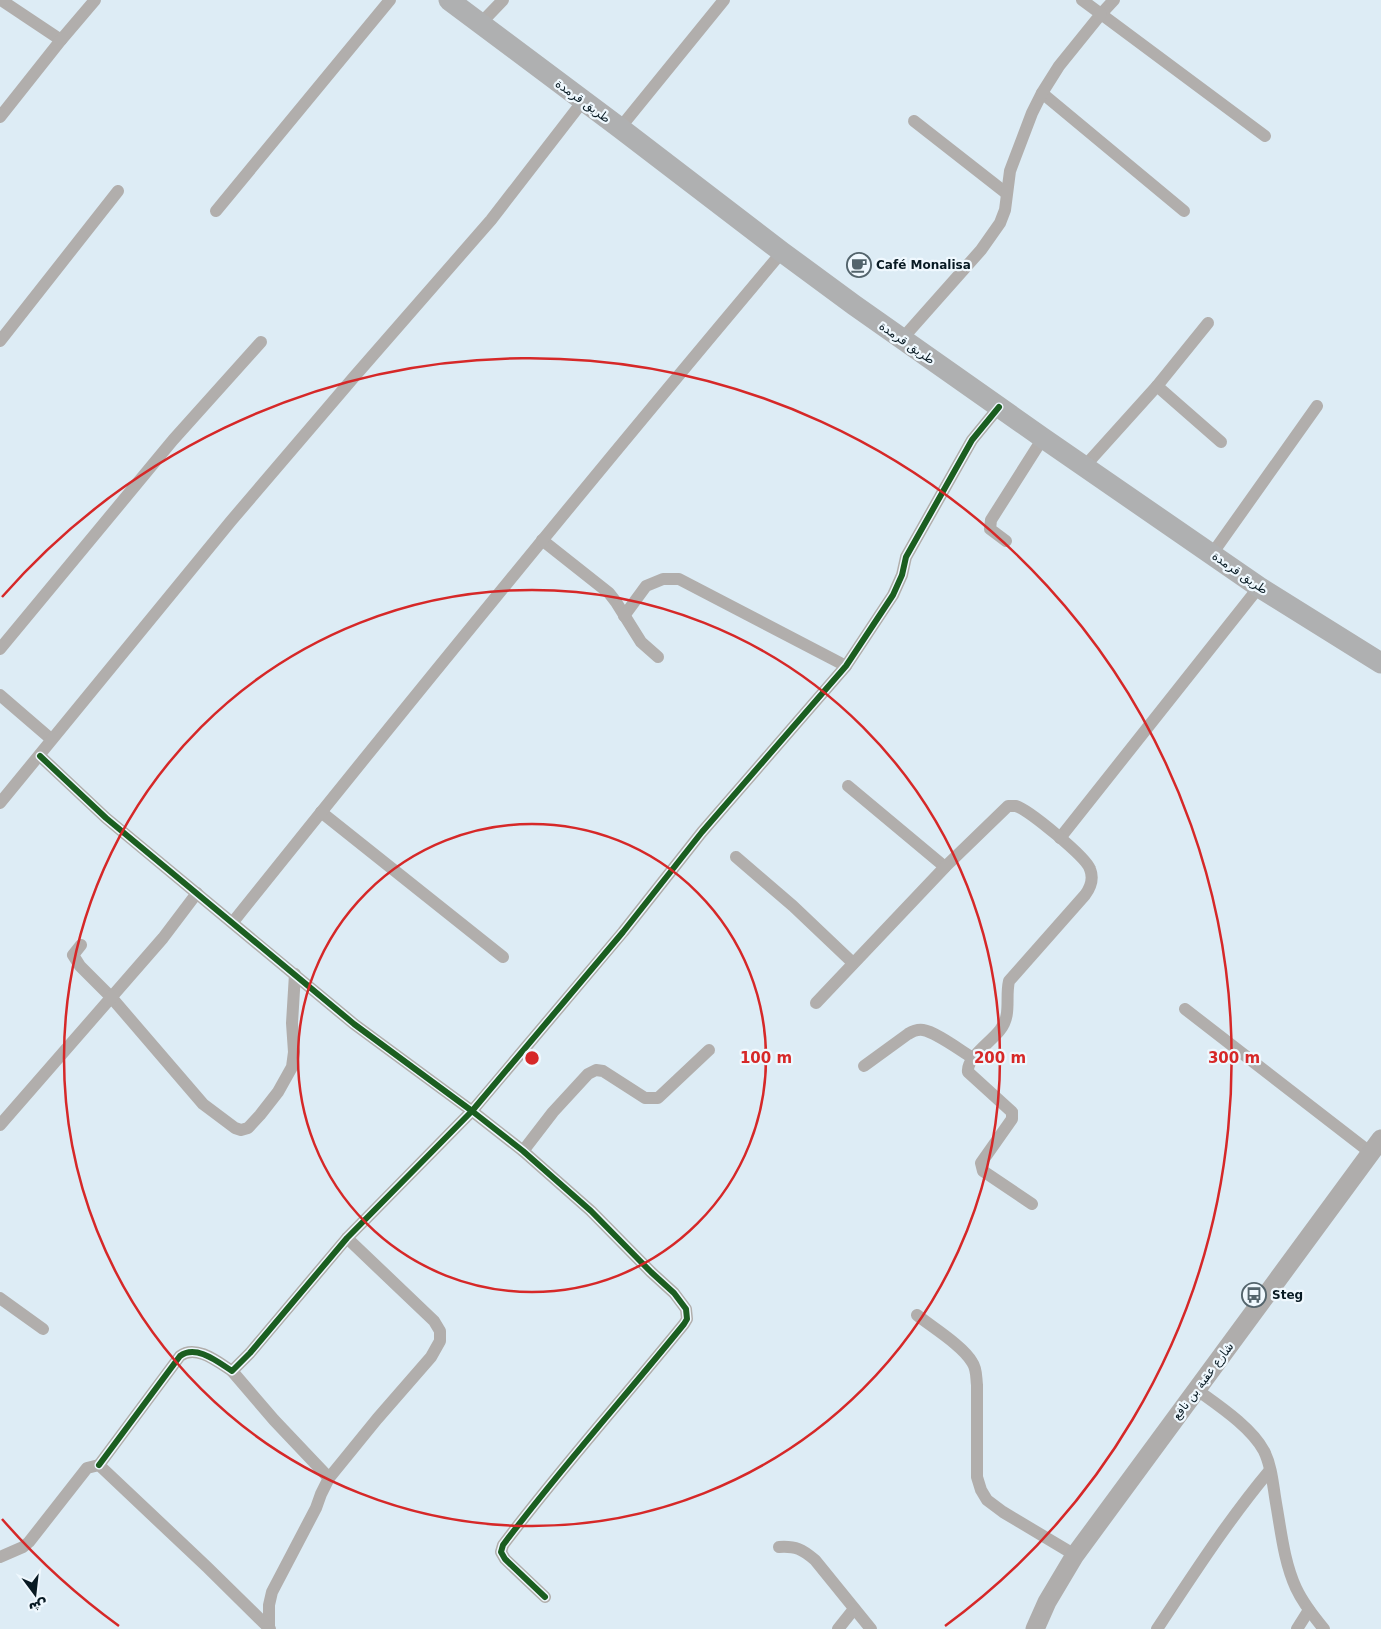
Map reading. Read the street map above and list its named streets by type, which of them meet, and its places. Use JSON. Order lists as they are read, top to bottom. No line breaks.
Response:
{"streets":{"main road":["طريق قرمدة","شارع عقبة بن نافع"]},"places":{"cafe":["Café Monalisa"],"bus stop":["Steg"]},"north":"bottom","rings":["100 m","200 m","300 m"]}
